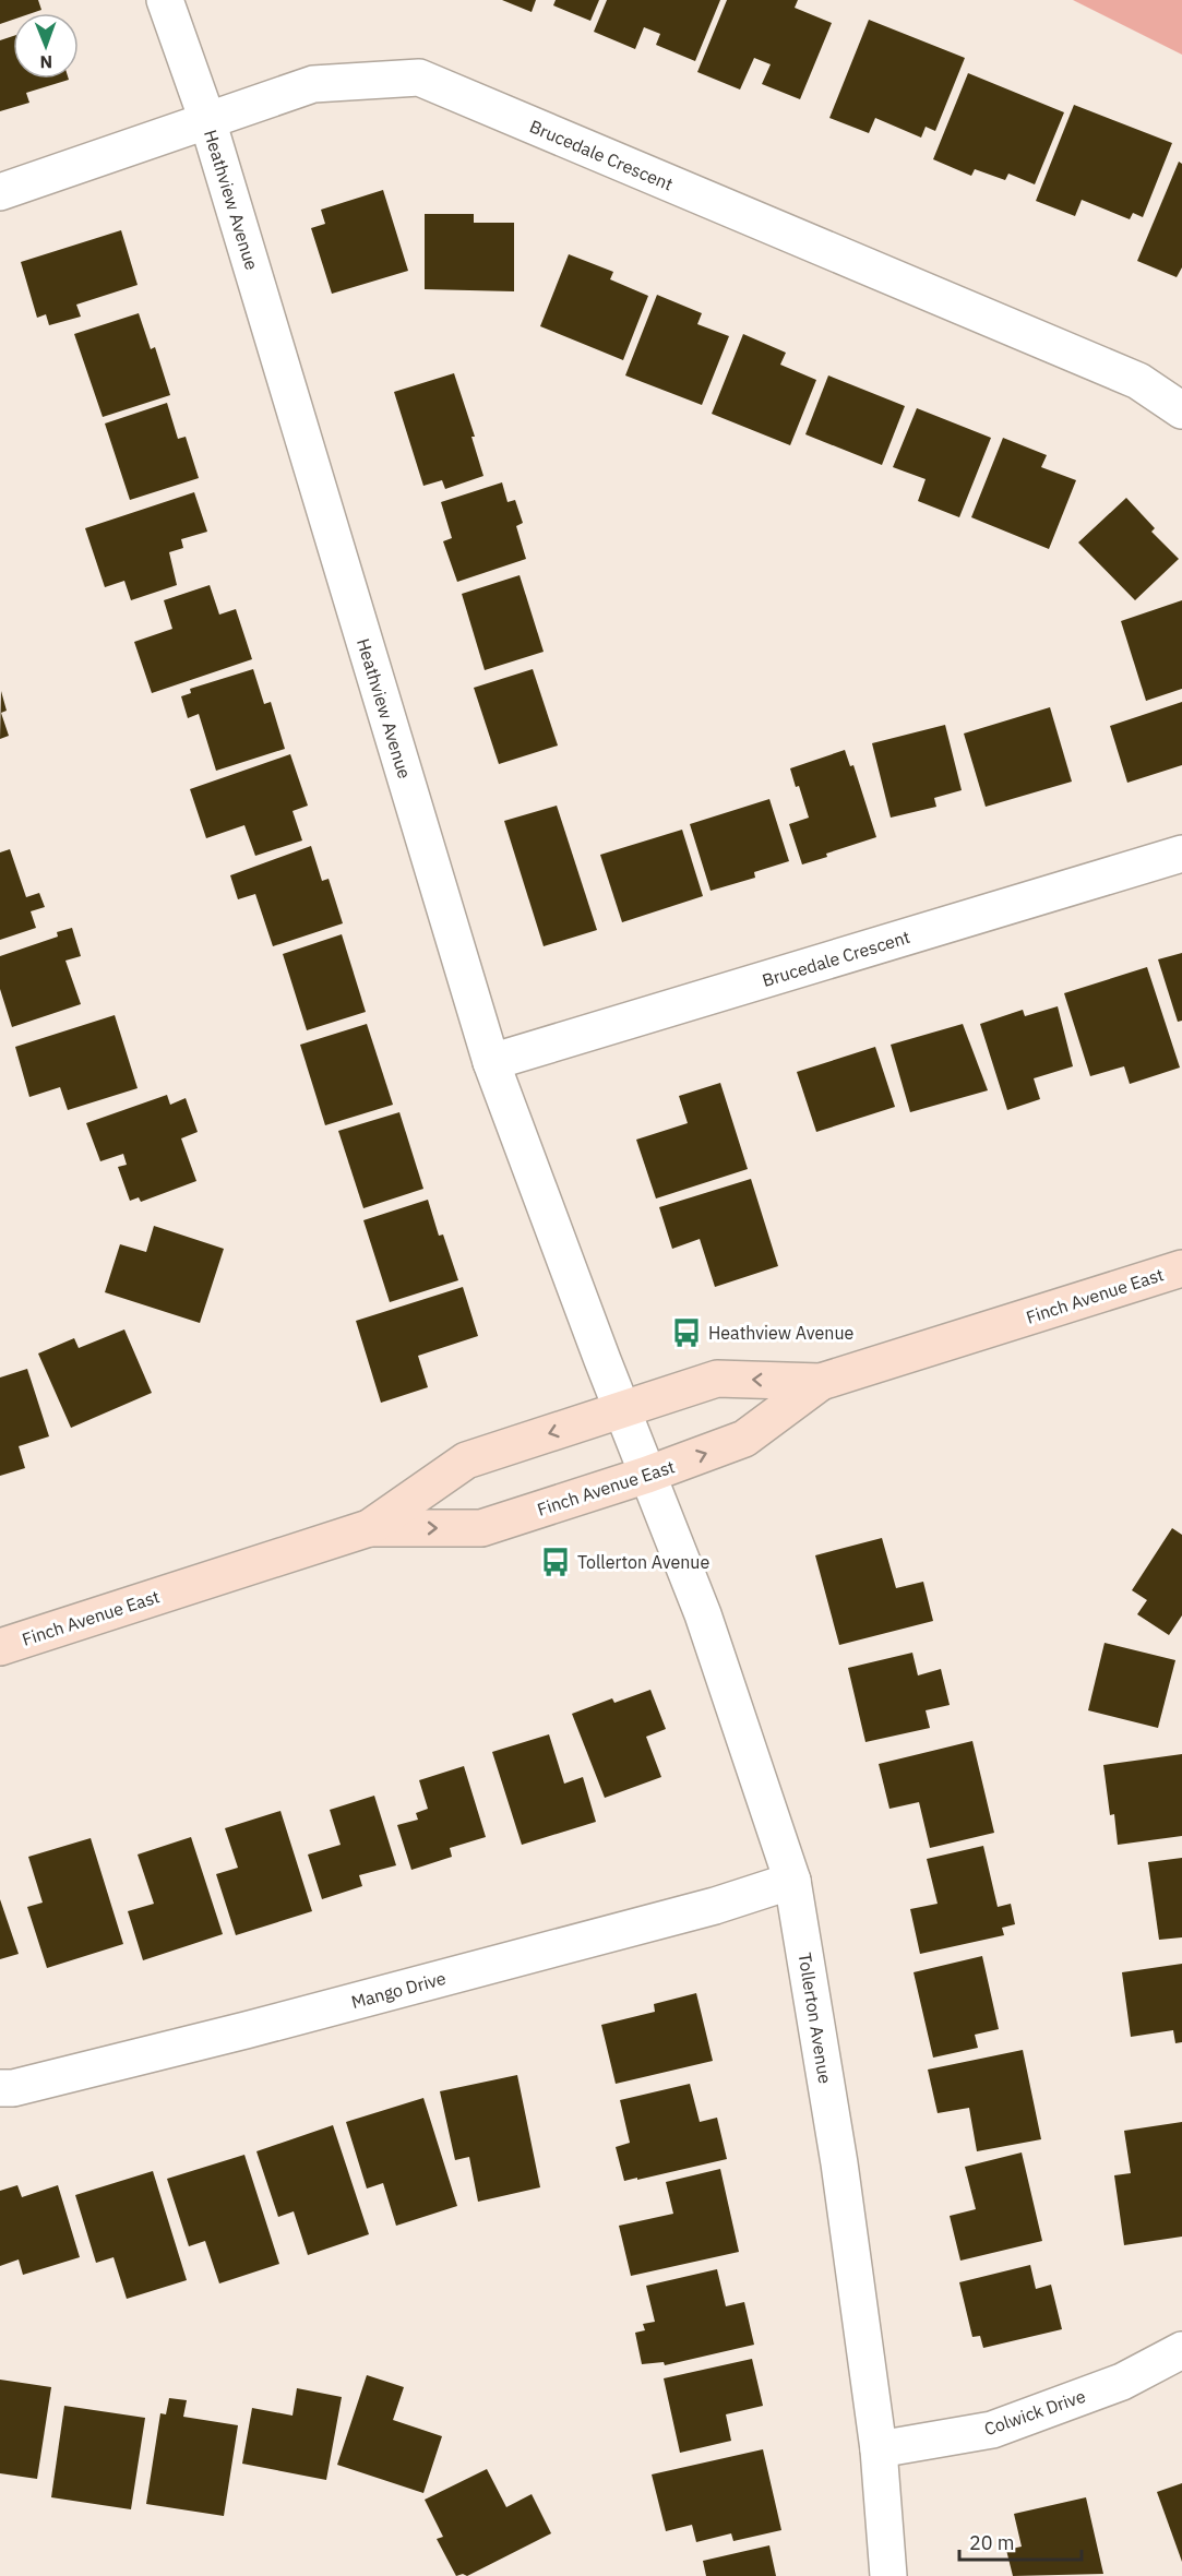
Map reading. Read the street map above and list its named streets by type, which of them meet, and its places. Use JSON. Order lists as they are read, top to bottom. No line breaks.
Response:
{"streets":{"main road":["Finch Avenue East"],"street":["Brucedale Crescent","Heathview Avenue","Mango Drive","Tollerton Avenue","Colwick Drive"]},"crossings":[["Brucedale Crescent","Heathview Avenue"],["Heathview Avenue","Finch Avenue East"],["Heathview Avenue","Tollerton Avenue"],["Finch Avenue East","Tollerton Avenue"],["Mango Drive","Tollerton Avenue"],["Tollerton Avenue","Colwick Drive"]],"places":{"bus stop":["Heathview Avenue","Tollerton Avenue"]},"scale_bar":"20 m","north":"bottom"}
